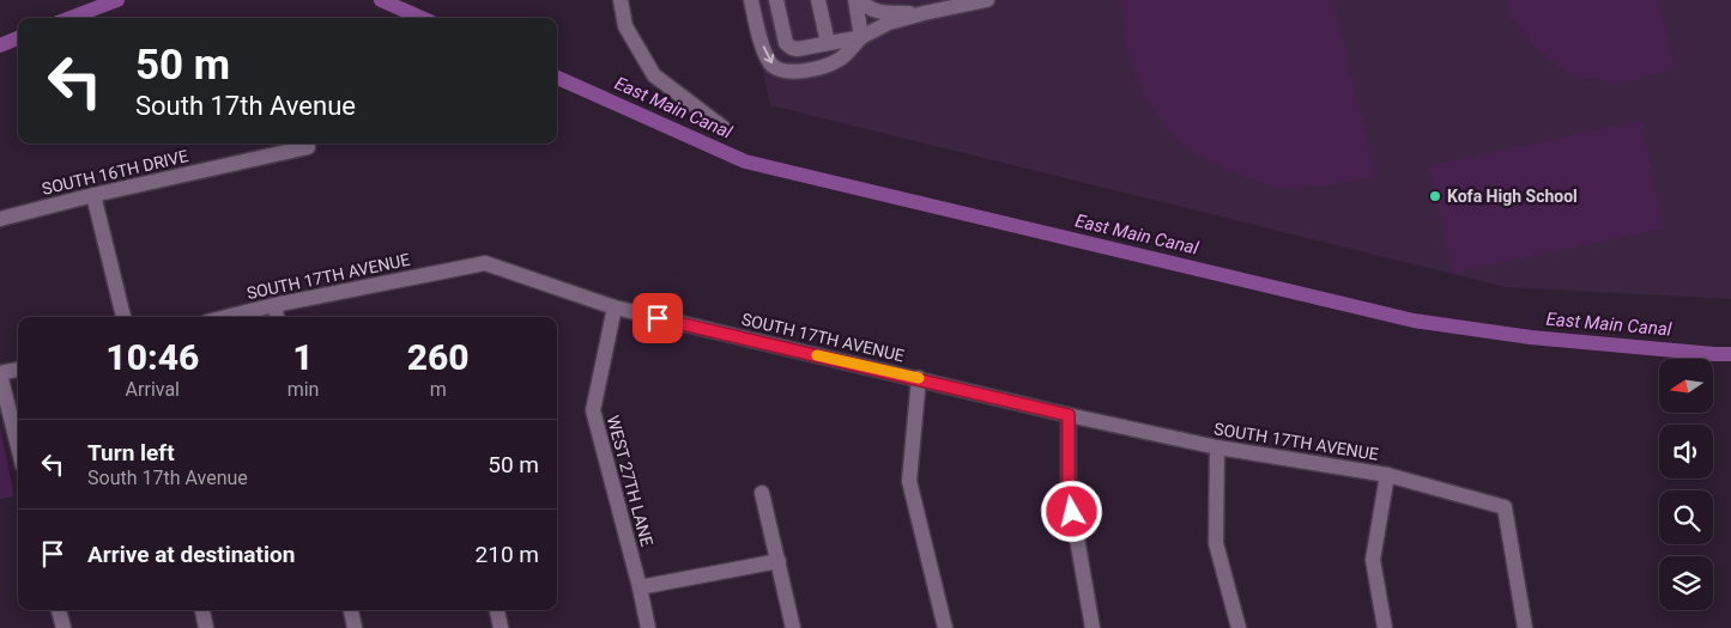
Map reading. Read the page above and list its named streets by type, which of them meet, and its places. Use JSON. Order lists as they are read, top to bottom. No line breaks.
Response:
{"streets":{"street":["SOUTH 16TH DRIVE","SOUTH 17TH AVENUE","WEST 27TH LANE"]},"crossings":[["SOUTH 17TH AVENUE","WEST 27TH LANE"]],"water":["East Main Canal"],"places":["Kofa High School"],"north":"left","page":{"turn":["50 m","South 17th Avenue"],"eta":["10:46","Arrival","1","min","260","m"],"list":[{"name":"Turn left","note":"South 17th Avenue","value":"50 m"},{"name":"Arrive at destination","value":"210 m"}]}}
